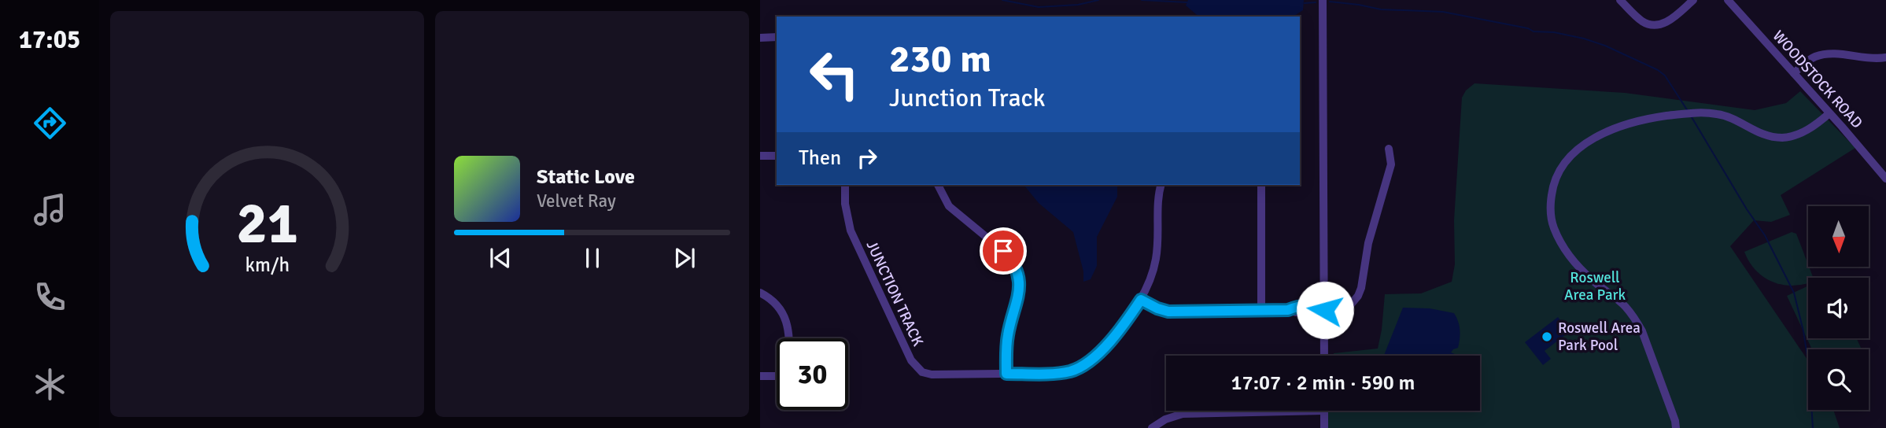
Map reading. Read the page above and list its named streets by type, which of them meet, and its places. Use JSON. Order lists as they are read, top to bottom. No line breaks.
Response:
{"streets":{"street":["WOODSTOCK ROAD","JUNCTION TRACK"]},"parks":["Roswell Area Park"],"places":["Roswell Area Park Pool"],"north":"bottom","page":{"tabs":"17:05","turn":["230 m","Junction Track"],"then":"Then","song":["Static Love","Velvet Ray"],"limit":"30","trip":"17:07 · 2 min · 590 m","gauge":["21","km/h"]}}
